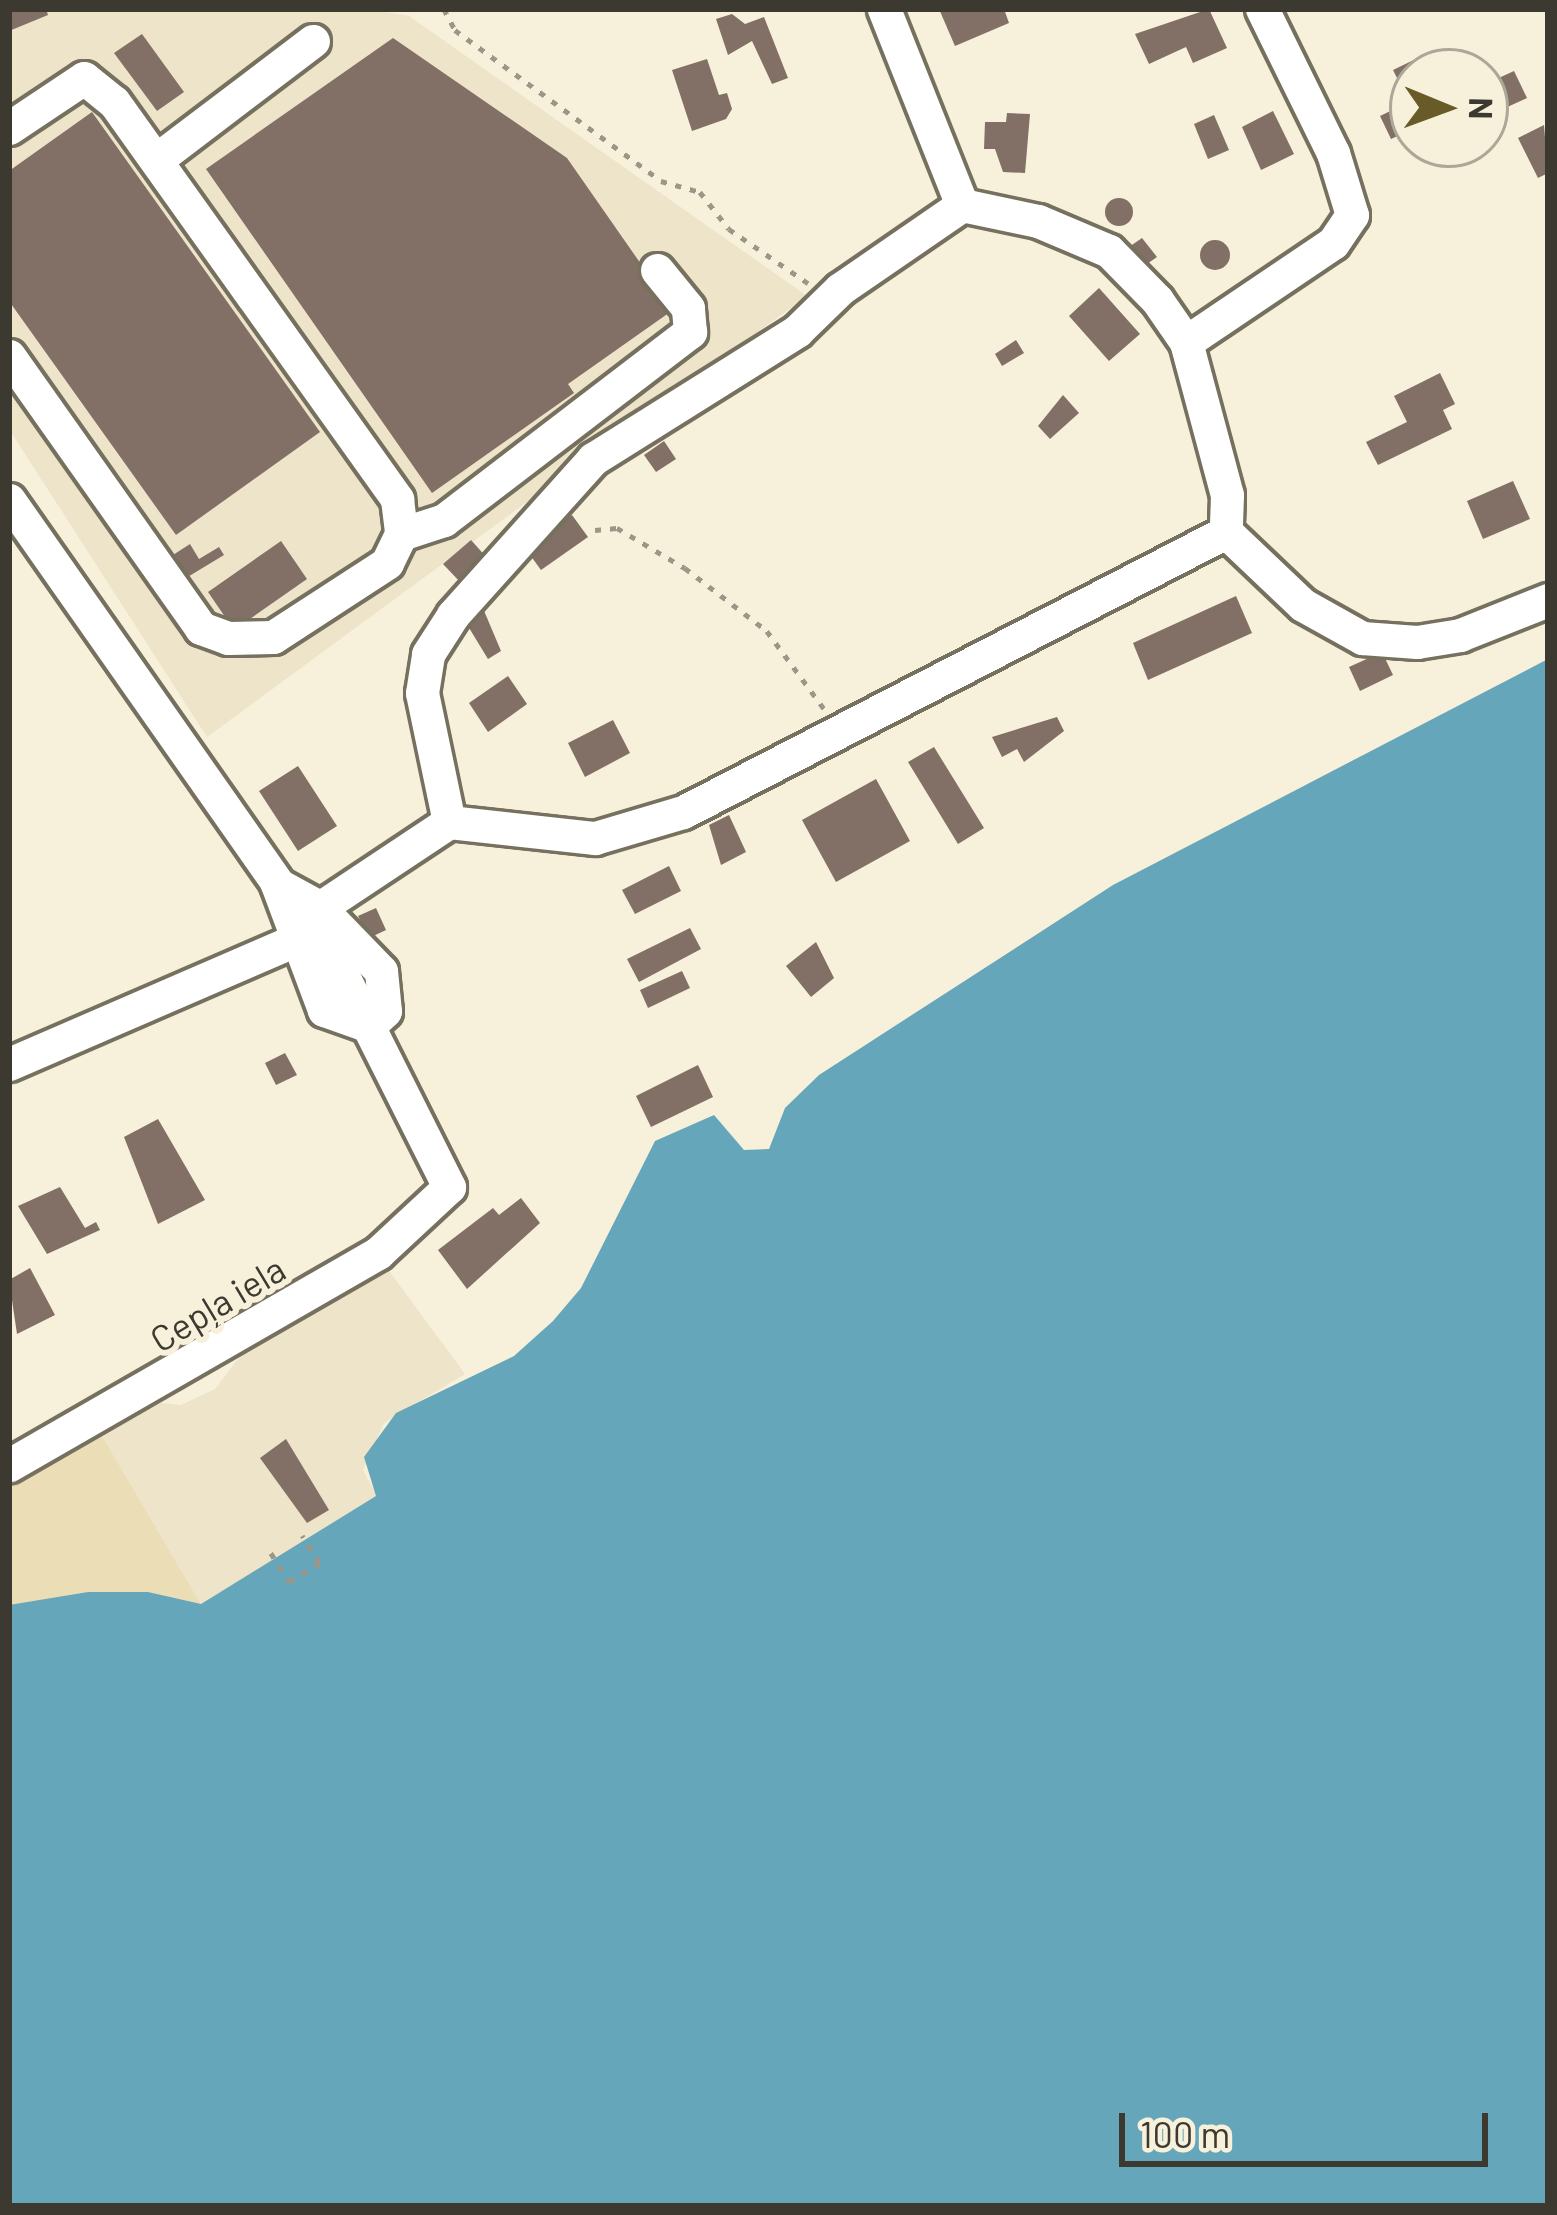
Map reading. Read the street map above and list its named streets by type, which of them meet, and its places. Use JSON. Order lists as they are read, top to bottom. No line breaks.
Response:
{"streets":{"street":["Cepļa iela"]},"scale_bar":"100 m","north":"right"}
